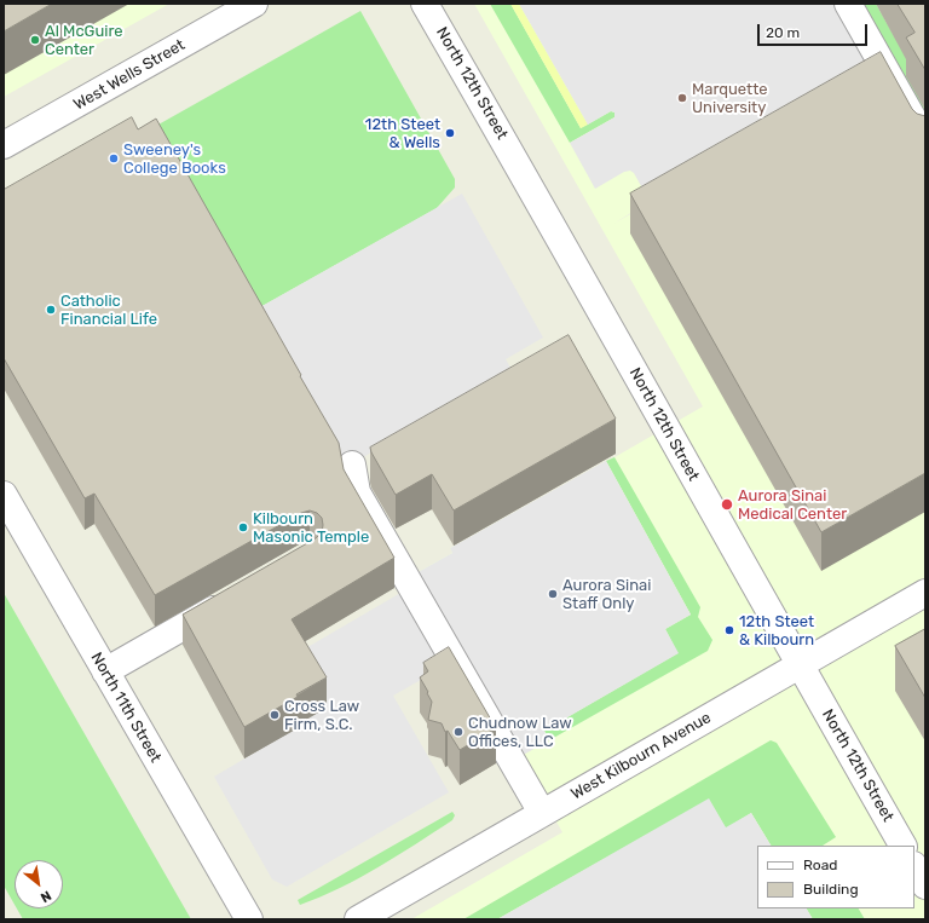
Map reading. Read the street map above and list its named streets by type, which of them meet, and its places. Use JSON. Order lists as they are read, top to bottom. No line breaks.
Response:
{"streets":{"street":["West Wells Street","North 12th Street","North 11th Street","West Kilbourn Avenue"]},"crossings":[["North 12th Street","West Kilbourn Avenue"]],"places":["Al McGuire Center","Marquette University","12th Steet & Wells","Sweeney's College Books","Catholic Financial Life","Aurora Sinai Medical Center","Kilbourn Masonic Temple","Aurora Sinai Staff Only","12th Steet & Kilbourn","Cross Law Firm, S.C.","Chudnow Law Offices, LLC"],"legend":["Road","Building"],"scale_bar":"20 m","north":"bottom right"}
